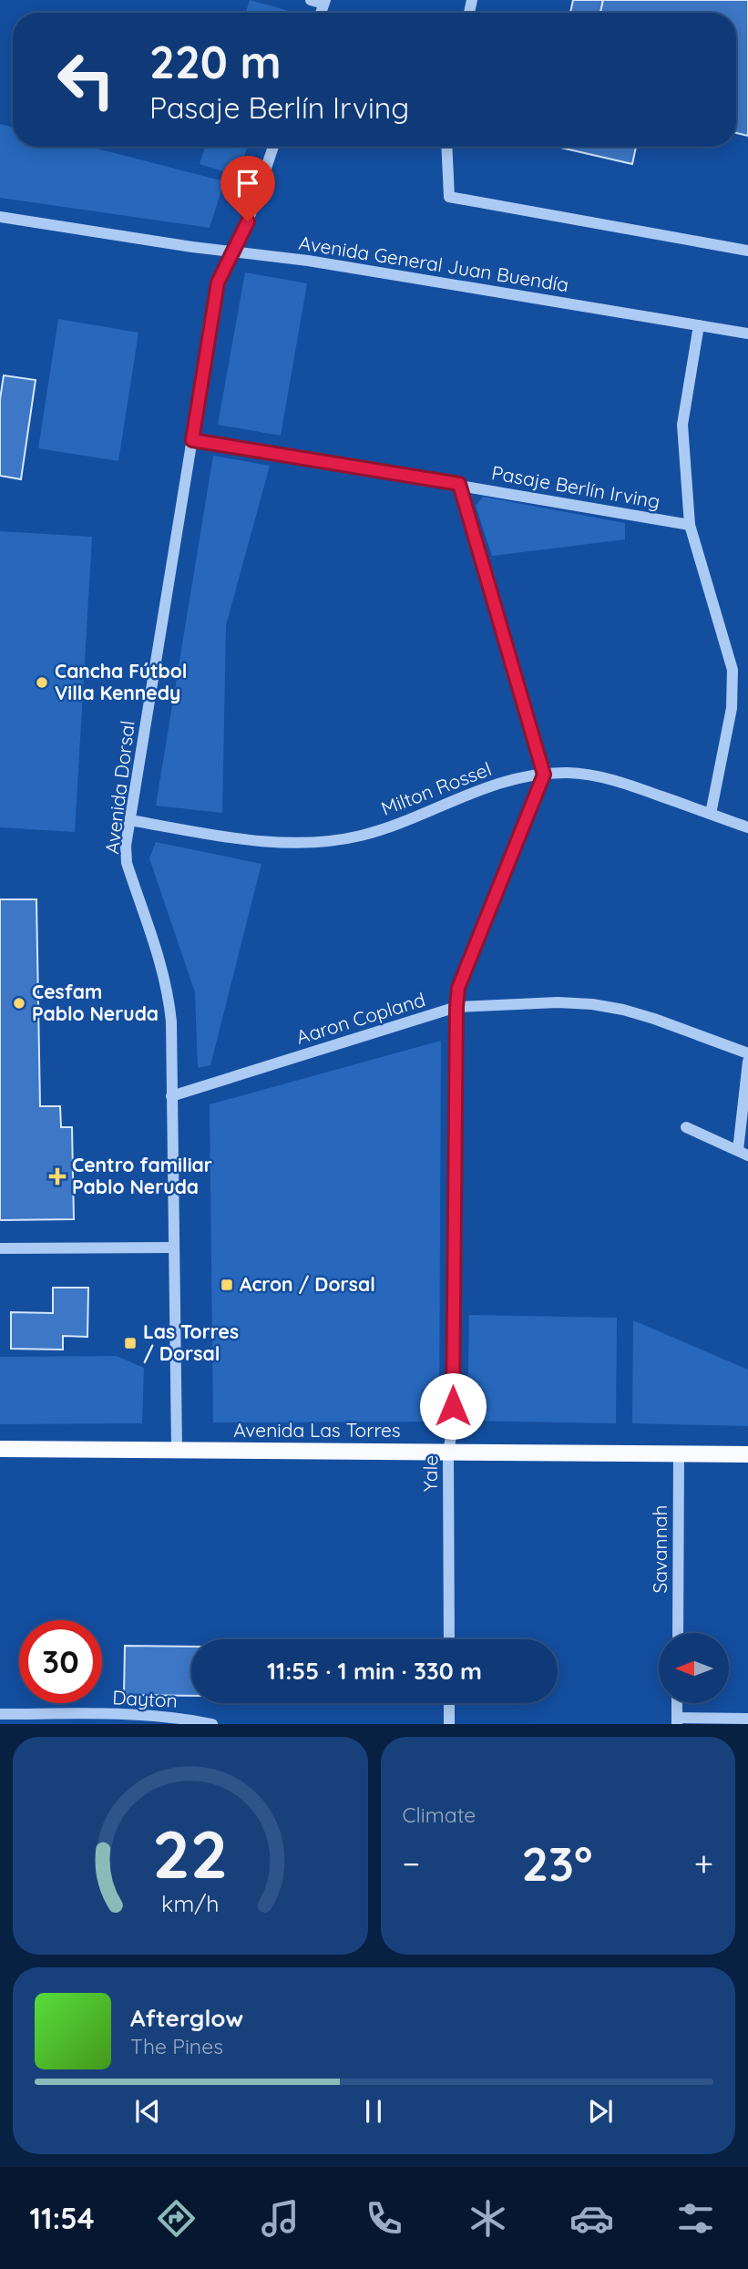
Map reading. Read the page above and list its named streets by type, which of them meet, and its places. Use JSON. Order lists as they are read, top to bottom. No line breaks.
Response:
{"streets":{"main road":["Avenida Las Torres"],"street":["Avenida General Juan Buendía","Pasaje Berlín Irving","Avenida Dorsal","Milton Rossel","Aaron Copland","Yale","Savannah","Dayton"]},"crossings":[["Avenida General Juan Buendía","Avenida Dorsal"],["Pasaje Berlín Irving","Avenida Dorsal"],["Avenida Dorsal","Milton Rossel"],["Avenida Dorsal","Aaron Copland"],["Avenida Dorsal","Avenida Las Torres"],["Milton Rossel","Yale"],["Aaron Copland","Yale"],["Avenida Las Torres","Yale"],["Avenida Las Torres","Savannah"]],"places":{"other":["Cancha Fútbol Villa Kennedy","Cesfam Pablo Neruda"],"health":["Centro familiar Pablo Neruda"],"transit":["Acron / Dorsal","Las Torres / Dorsal"]},"north":"left","page":{"turn":["220 m","Pasaje Berlín Irving"],"limit":"30","trip":"11:55 · 1 min · 330 m","tile":"Climate","heat":["−","23°","+"],"song":["Afterglow","The Pines"],"tabs":"11:54","gauge":["22","km/h"]}}
